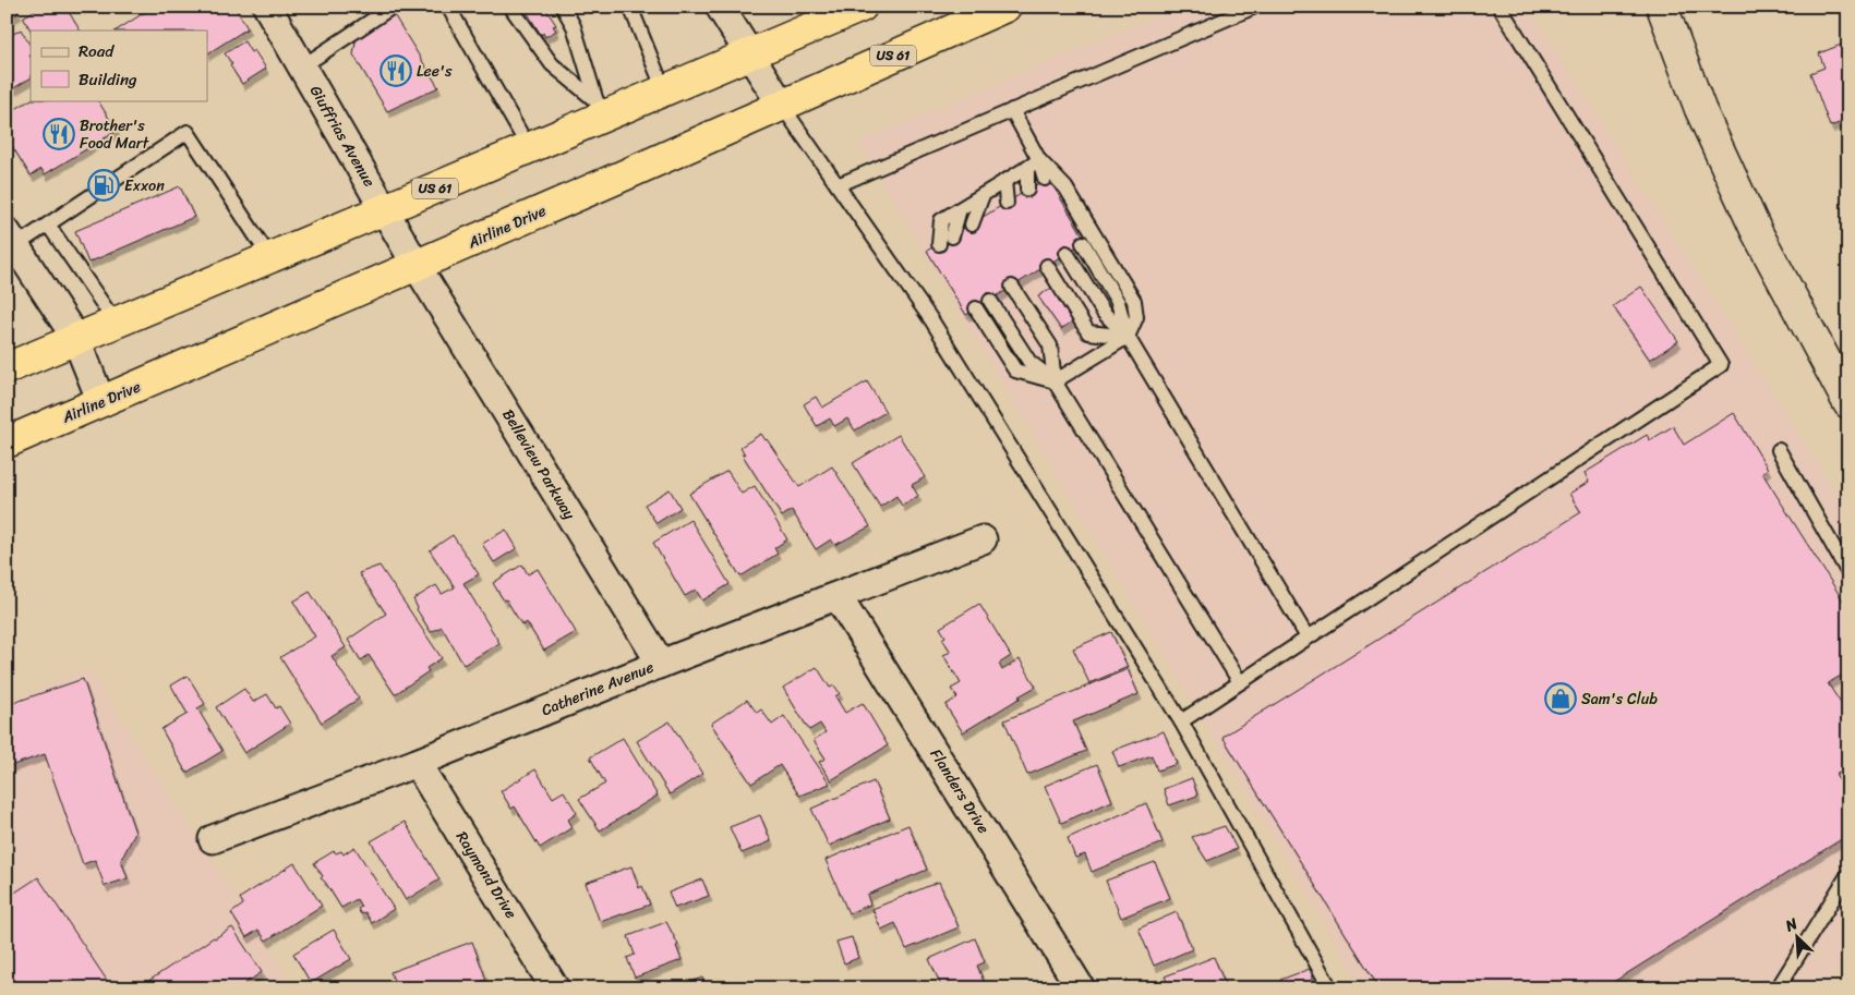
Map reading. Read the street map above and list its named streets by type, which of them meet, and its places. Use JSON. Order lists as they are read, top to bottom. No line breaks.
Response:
{"streets":{"highway":["US 61","Airline Drive"],"street":["Giuffrias Avenue","Belleview Parkway","Catherine Avenue","Flanders Drive","Raymond Drive"]},"crossings":[["US 61","Giuffrias Avenue"],["Giuffrias Avenue","Airline Drive"],["Giuffrias Avenue","Belleview Parkway"],["Airline Drive","Belleview Parkway"],["Belleview Parkway","Catherine Avenue"],["Catherine Avenue","Flanders Drive"],["Catherine Avenue","Raymond Drive"]],"places":{"restaurant":["Lee's","Brother's Food Mart"],"fuel station":["Exxon"],"shop":["Sam's Club"]},"legend":["Road","Building"],"north":"top left"}
